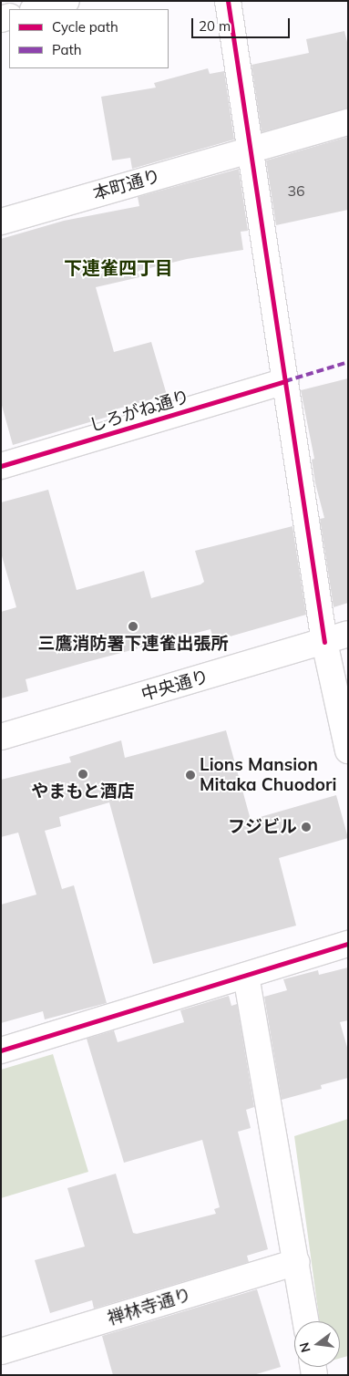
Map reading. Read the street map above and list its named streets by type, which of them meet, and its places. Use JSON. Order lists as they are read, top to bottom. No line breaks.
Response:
{"streets":{"street":["本町通り","しろがね通り","中央通り","禅林寺通り"]},"districts":["下連雀四丁目"],"places":["三鷹消防署下連雀出張所","やまもと酒店","Lions Mansion Mitaka Chuodori","フジビル"],"house_numbers":["36"],"legend":["Cycle path","Path"],"scale_bar":"20 m","north":"left"}
